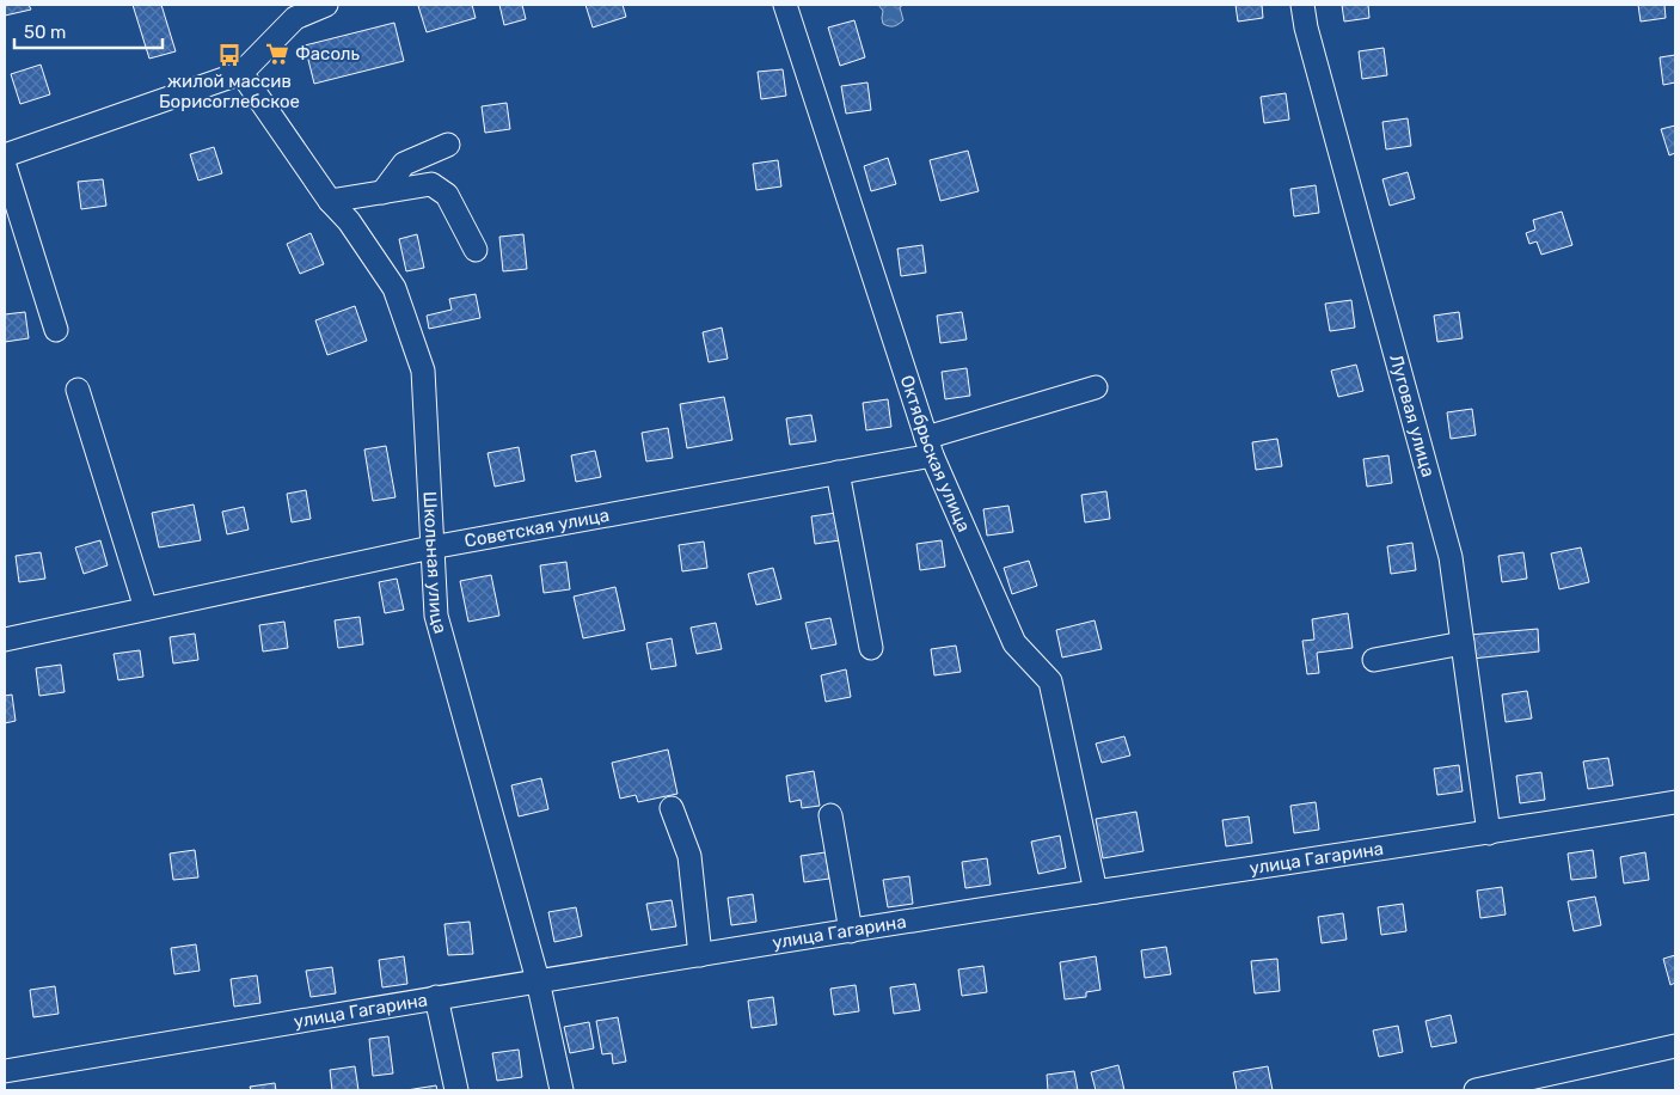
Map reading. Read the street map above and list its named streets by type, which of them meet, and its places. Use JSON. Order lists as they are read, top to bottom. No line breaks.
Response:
{"streets":{"street":["Луговая улица","Октябрьская улица","Советская улица","Школьная улица","улица Гагарина"]},"crossings":[["Луговая улица","улица Гагарина"],["Октябрьская улица","Советская улица"],["Октябрьская улица","улица Гагарина"],["Советская улица","Школьная улица"],["Школьная улица","улица Гагарина"]],"places":{"supermarket":["Фасоль"],"bus stop":["жилой массив Борисоглебское"]},"scale_bar":"50 m"}
